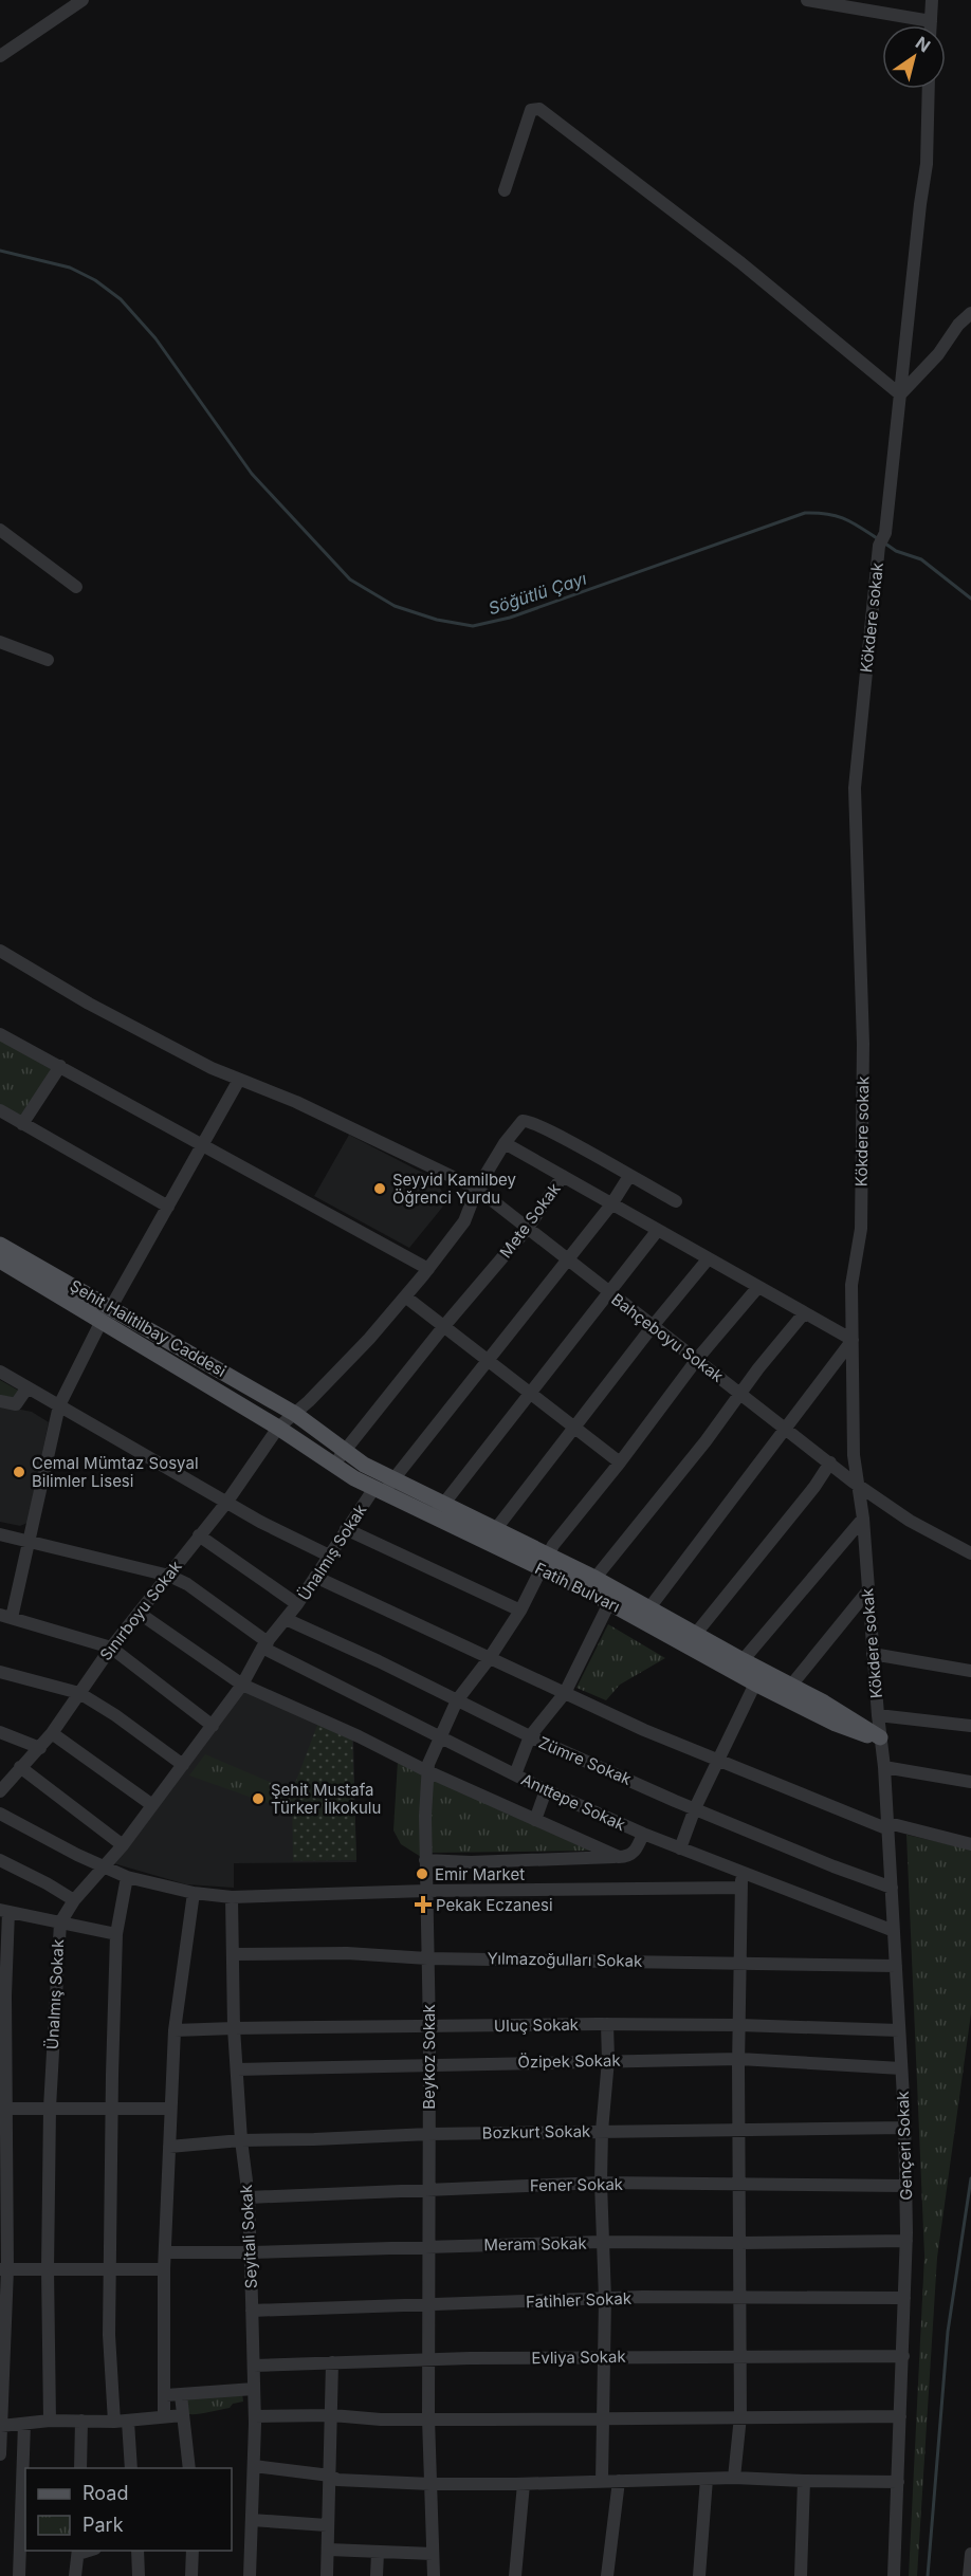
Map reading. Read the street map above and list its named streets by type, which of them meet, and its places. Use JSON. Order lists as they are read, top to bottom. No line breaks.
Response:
{"streets":{"main road":["Şehit Halitilbay Caddesi","Fatih Bulvarı"],"street":["Kökdere sokak","Mete Sokak","Bahçeboyu Sokak","Ünalmış Sokak","Sınırboyu Sokak","Zümre Sokak","Anıttepe Sokak","Yılmazoğulları Sokak","Uluç Sokak","Beykoz Sokak","Özipek Sokak","Bozkurt Sokak","Gençeri Sokak","Fener Sokak","Seyitali Sokak","Meram Sokak","Fatihler Sokak","Evliya Sokak"]},"crossings":[["Kökdere sokak","Mete Sokak"],["Kökdere sokak","Bahçeboyu Sokak"],["Kökdere sokak","Gençeri Sokak"],["Mete Sokak","Şehit Halitilbay Caddesi"],["Mete Sokak","Bahçeboyu Sokak"],["Mete Sokak","Ünalmış Sokak"],["Mete Sokak","Fatih Bulvarı"],["Mete Sokak","Beykoz Sokak"],["Şehit Halitilbay Caddesi","Ünalmış Sokak"],["Şehit Halitilbay Caddesi","Fatih Bulvarı"],["Şehit Halitilbay Caddesi","Sınırboyu Sokak"],["Bahçeboyu Sokak","Ünalmış Sokak"],["Bahçeboyu Sokak","Sınırboyu Sokak"],["Bahçeboyu Sokak","Beykoz Sokak"],["Ünalmış Sokak","Fatih Bulvarı"],["Ünalmış Sokak","Sınırboyu Sokak"],["Ünalmış Sokak","Zümre Sokak"],["Ünalmış Sokak","Anıttepe Sokak"],["Fatih Bulvarı","Sınırboyu Sokak"],["Fatih Bulvarı","Beykoz Sokak"],["Sınırboyu Sokak","Anıttepe Sokak"],["Zümre Sokak","Beykoz Sokak"],["Zümre Sokak","Gençeri Sokak"],["Anıttepe Sokak","Beykoz Sokak"],["Anıttepe Sokak","Gençeri Sokak"],["Yılmazoğulları Sokak","Beykoz Sokak"],["Yılmazoğulları Sokak","Gençeri Sokak"],["Yılmazoğulları Sokak","Seyitali Sokak"],["Uluç Sokak","Beykoz Sokak"],["Uluç Sokak","Gençeri Sokak"],["Uluç Sokak","Seyitali Sokak"],["Beykoz Sokak","Özipek Sokak"],["Beykoz Sokak","Bozkurt Sokak"],["Beykoz Sokak","Fener Sokak"],["Beykoz Sokak","Meram Sokak"],["Beykoz Sokak","Fatihler Sokak"],["Beykoz Sokak","Evliya Sokak"],["Özipek Sokak","Gençeri Sokak"],["Özipek Sokak","Seyitali Sokak"],["Bozkurt Sokak","Gençeri Sokak"],["Bozkurt Sokak","Seyitali Sokak"],["Gençeri Sokak","Fener Sokak"],["Gençeri Sokak","Meram Sokak"],["Gençeri Sokak","Fatihler Sokak"],["Gençeri Sokak","Evliya Sokak"],["Fener Sokak","Seyitali Sokak"],["Seyitali Sokak","Meram Sokak"],["Seyitali Sokak","Fatihler Sokak"],["Seyitali Sokak","Evliya Sokak"]],"water":["Söğütlü Çayı"],"places":{"other":["Seyyid Kamilbey Öğrenci Yurdu","Cemal Mümtaz Sosyal Bilimler Lisesi","Şehit Mustafa Türker İlkokulu","Emir Market"],"health":["Pekak Eczanesi"]},"legend":["Road","Park"],"north":"top right"}
